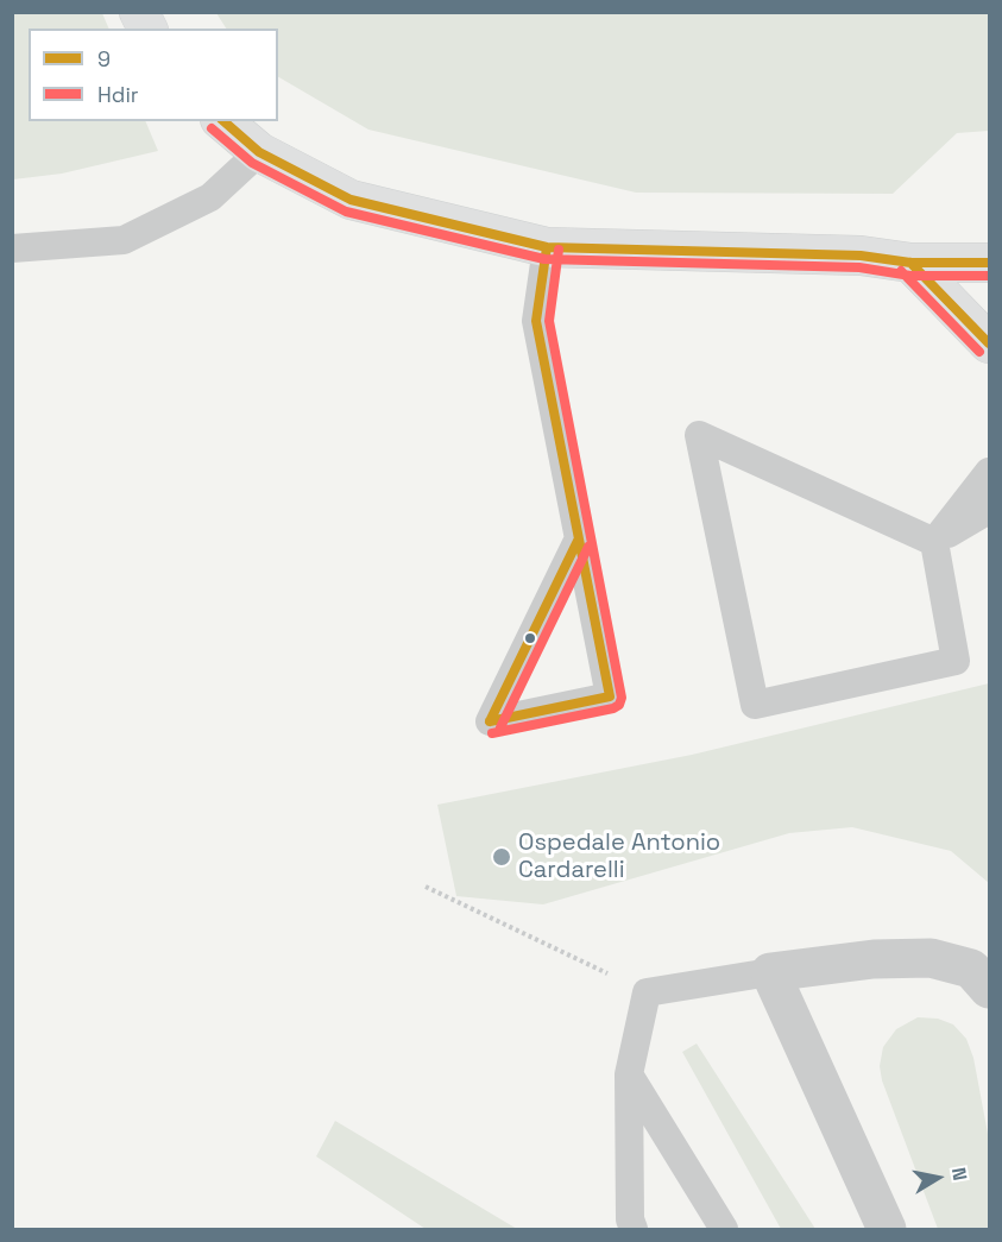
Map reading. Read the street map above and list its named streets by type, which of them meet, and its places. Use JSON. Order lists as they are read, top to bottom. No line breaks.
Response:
{"places":["Ospedale Antonio Cardarelli"],"lines":["transit line 9","transit line Hdir"],"legend":["9","Hdir"],"north":"right"}
